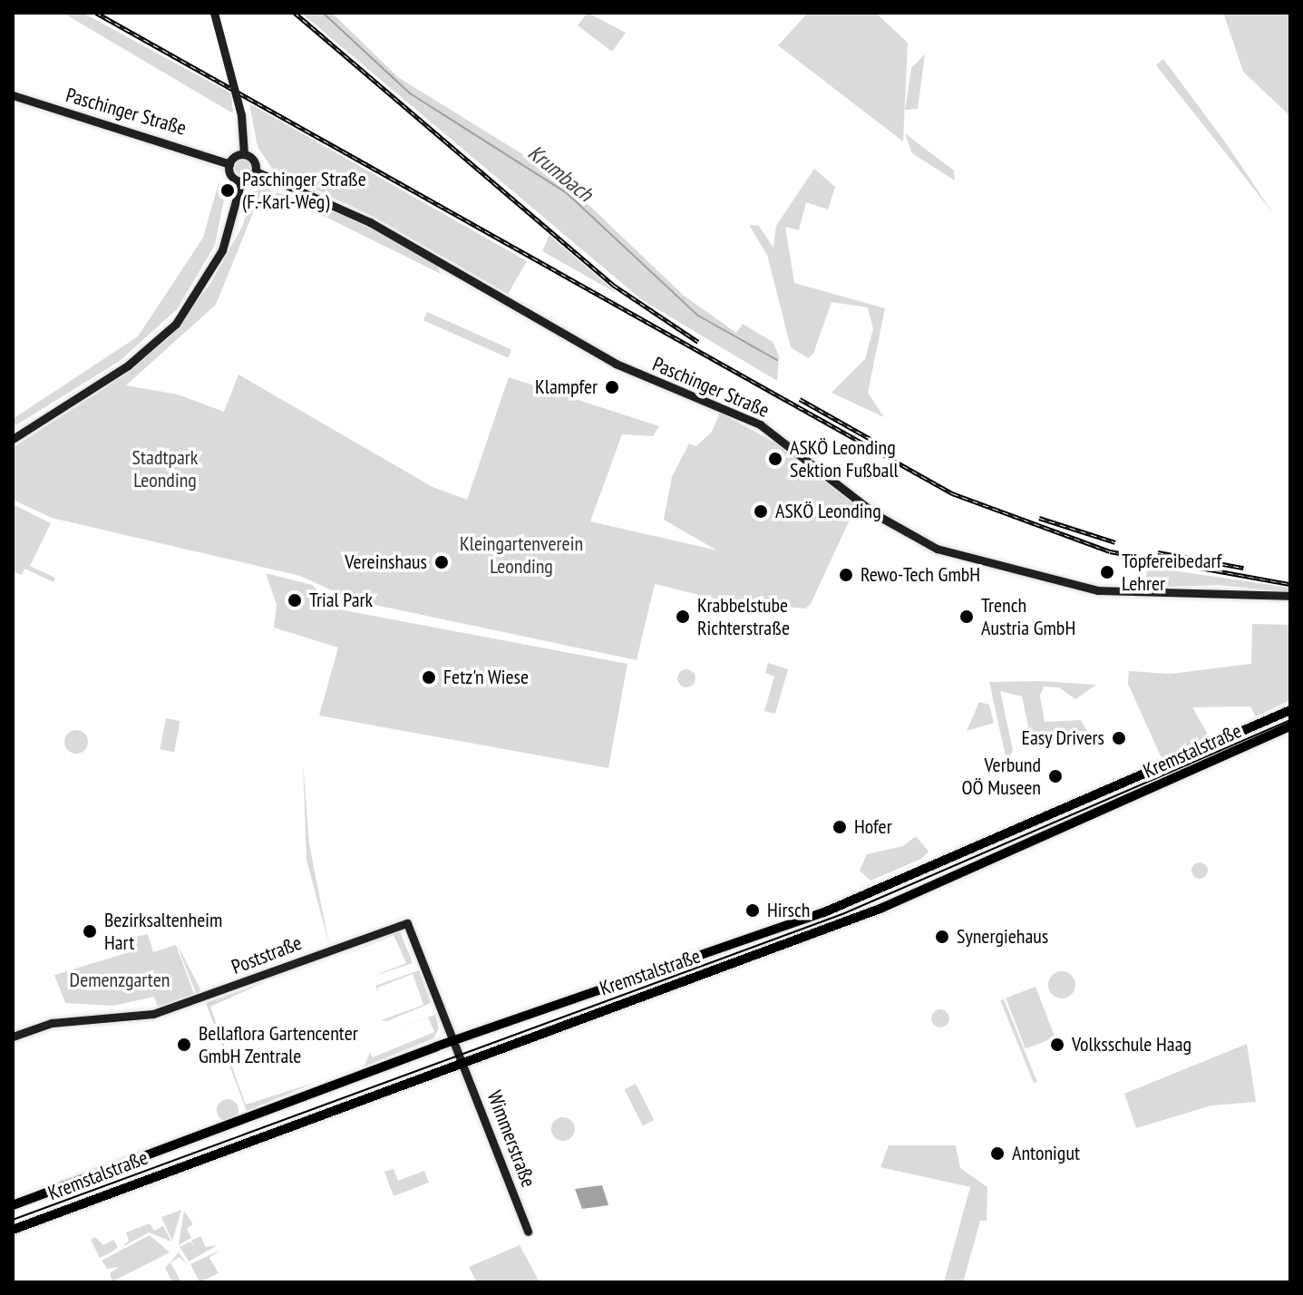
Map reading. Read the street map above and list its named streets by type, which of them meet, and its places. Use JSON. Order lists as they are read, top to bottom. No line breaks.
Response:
{"streets":{"main road":["Kremstalstraße"],"street":["Paschinger Straße","Poststraße","Wimmerstraße"]},"crossings":[["Kremstalstraße","Poststraße"],["Kremstalstraße","Wimmerstraße"],["Poststraße","Wimmerstraße"]],"water":["Krumbach"],"parks":["Stadtpark Leonding","Kleingartenverein Leonding","Demenzgarten"],"places":["Paschinger Straße (F.-Karl-Weg)","Klampfer","ASKÖ Leonding Sektion Fußball","ASKÖ Leonding","Vereinshaus","Töpfereibedarf Lehrer","Rewo-Tech GmbH","Trial Park","Krabbelstube Richterstraße","Trench Austria GmbH","Fetz'n Wiese","Easy Drivers","Verbund OÖ Museen","Hofer","Hirsch","Bezirksaltenheim Hart","Synergiehaus","Bellaflora Gartencenter GmbH Zentrale","Volksschule Haag","Antonigut"]}
